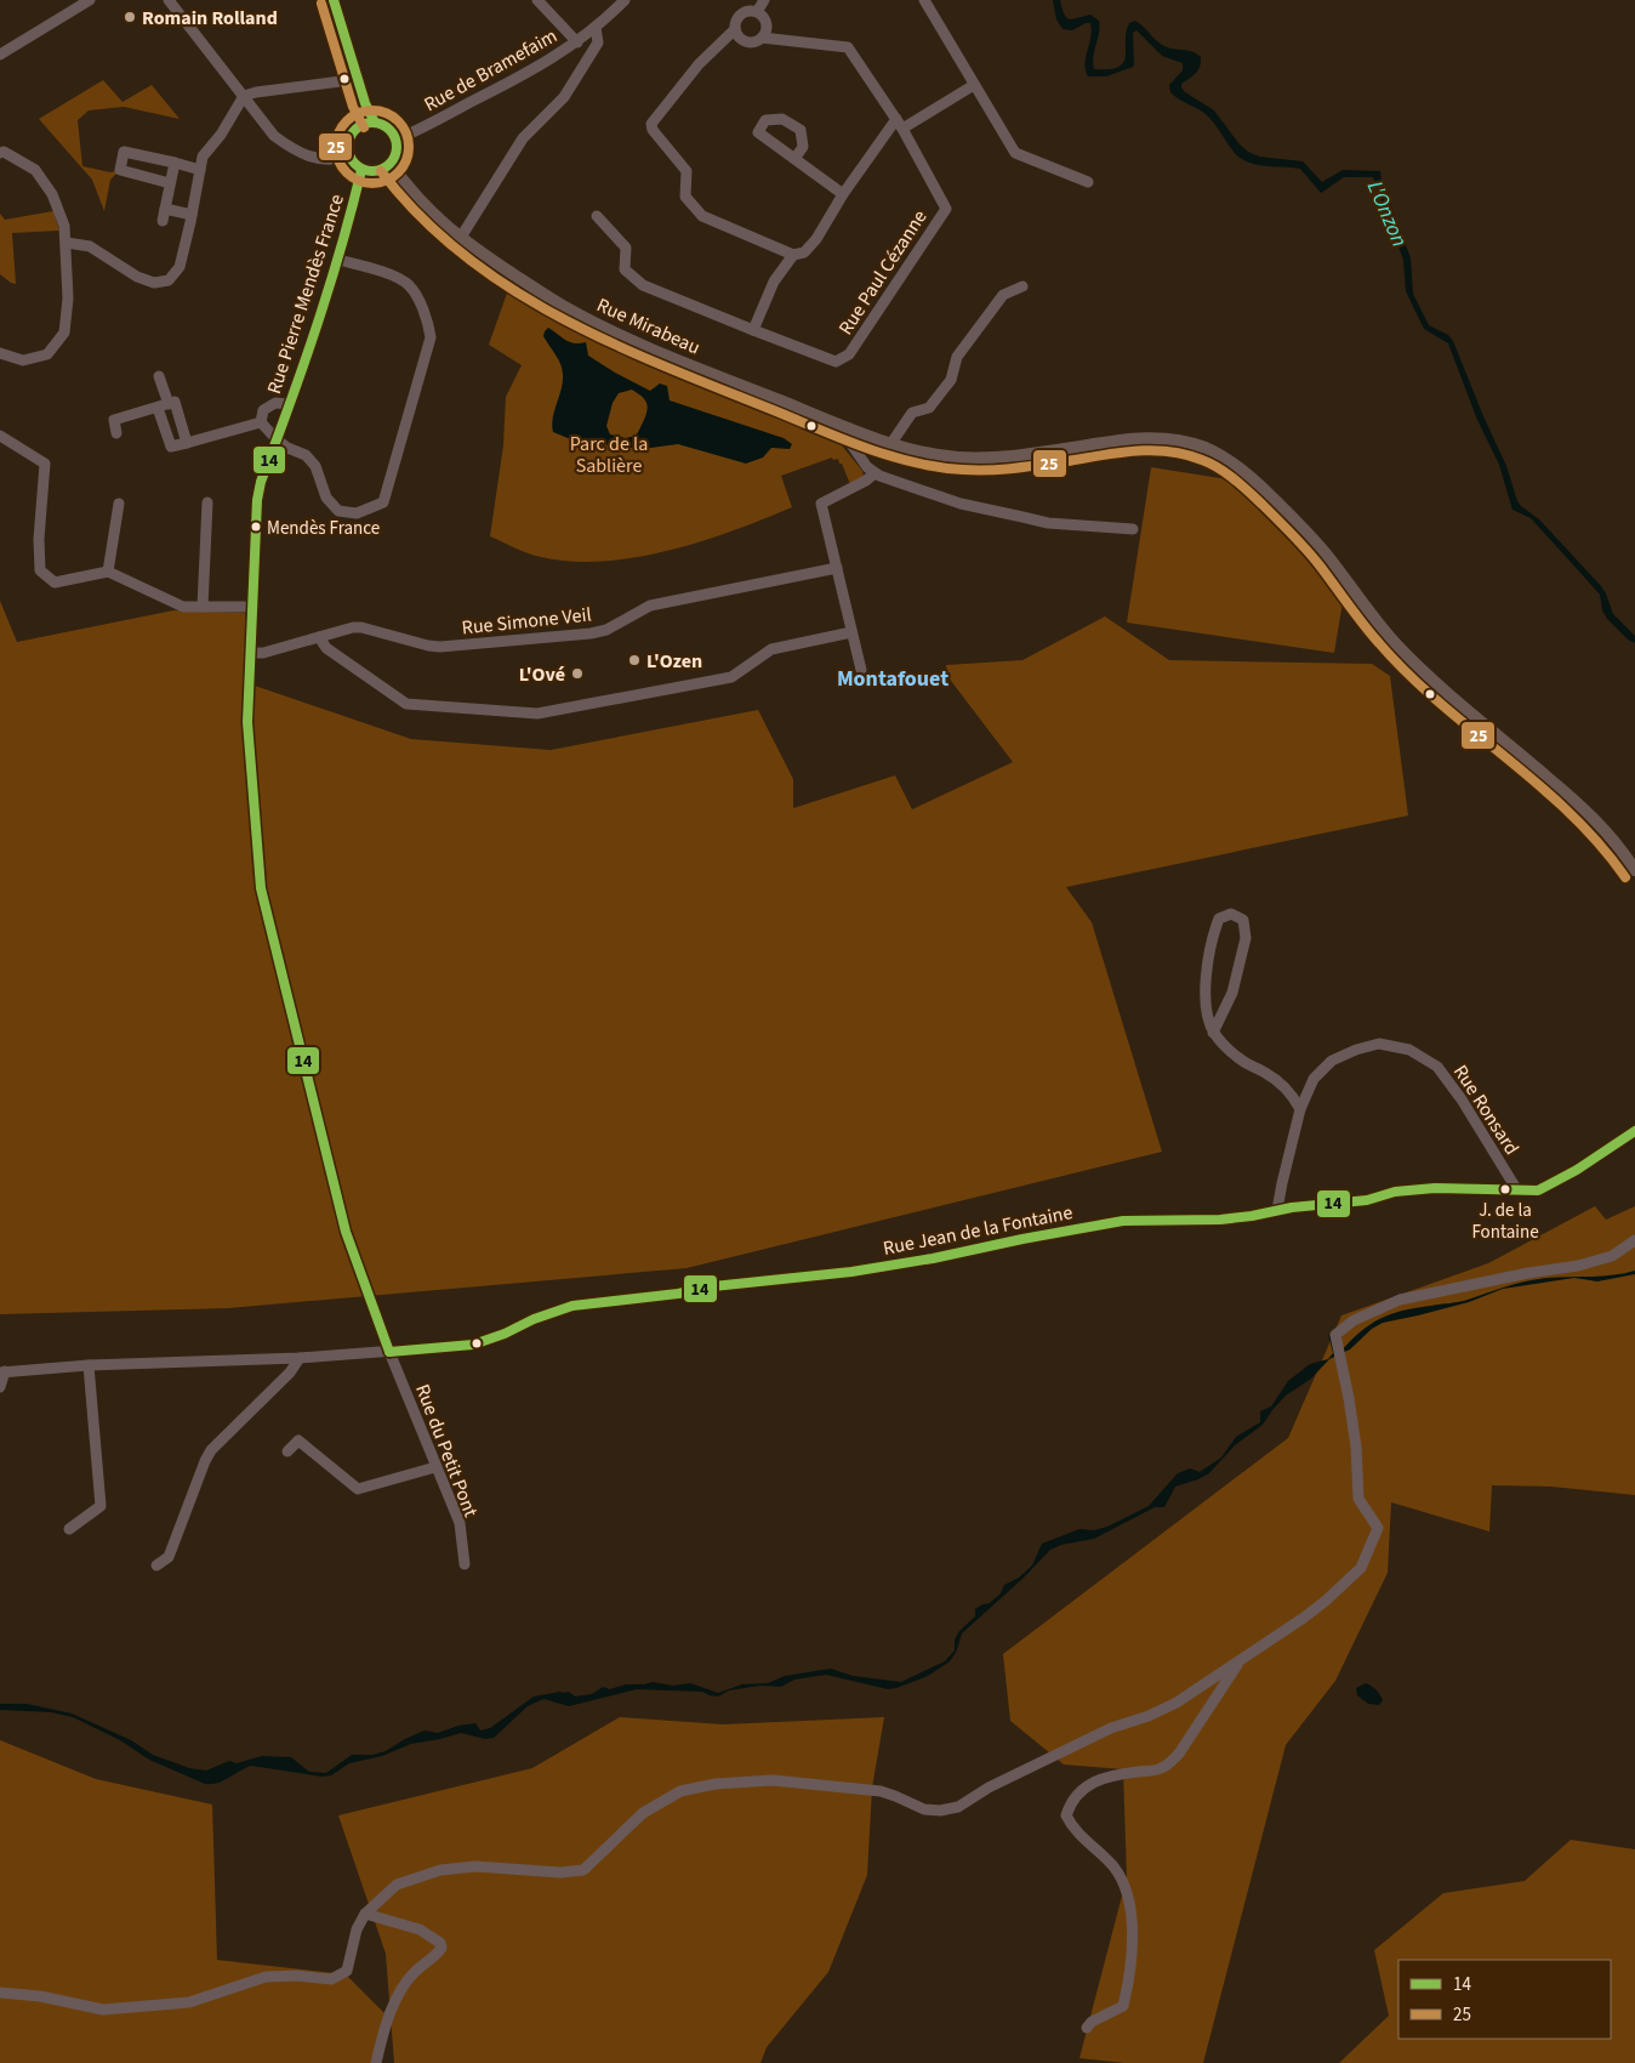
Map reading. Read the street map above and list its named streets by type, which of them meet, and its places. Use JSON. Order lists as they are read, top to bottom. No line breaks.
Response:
{"streets":{"main road":["Rue Mirabeau"],"street":["Rue de Bramefaim","Rue Paul Cézanne","Rue Pierre Mendès France","Rue Simone Veil","Rue Ronsard","Rue Jean de la Fontaine","Rue du Petit Pont"]},"crossings":[["Rue de Bramefaim","Rue Pierre Mendès France"],["Rue de Bramefaim","Rue Mirabeau"],["Rue Pierre Mendès France","Rue Mirabeau"],["Rue Pierre Mendès France","Rue Simone Veil"],["Rue Pierre Mendès France","Rue Jean de la Fontaine"],["Rue Pierre Mendès France","Rue du Petit Pont"],["Rue Ronsard","Rue Jean de la Fontaine"],["Rue Jean de la Fontaine","Rue du Petit Pont"]],"districts":["Montafouet"],"water":["L'Onzon"],"parks":["Parc de la Sablière"],"places":["Romain Rolland","Mendès France","L'Ozen","L'Ové","J. de la Fontaine"],"lines":["transit line 14","transit line 25"],"legend":["14","25"]}
